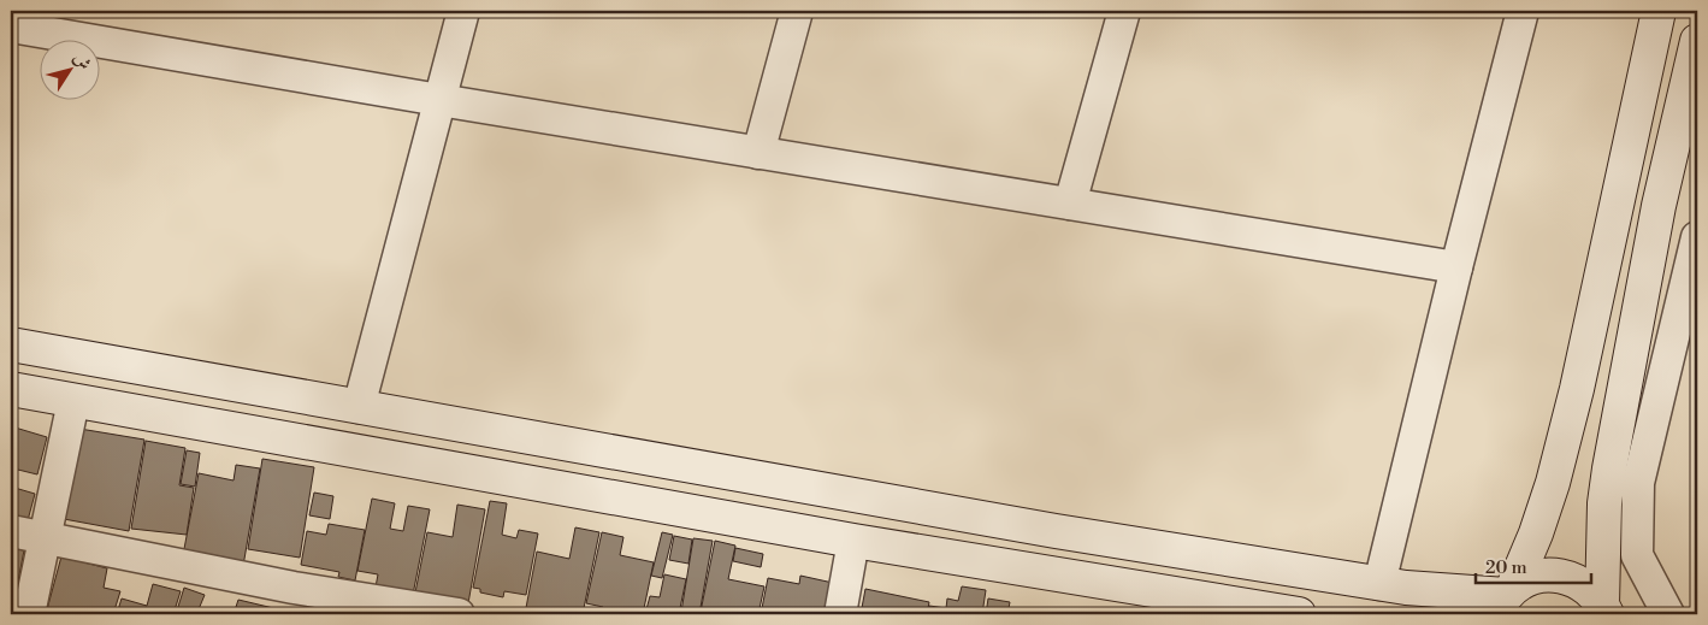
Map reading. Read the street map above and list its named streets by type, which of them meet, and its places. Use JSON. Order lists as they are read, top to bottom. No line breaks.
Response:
{"scale_bar":"20 m","north":"top right"}
